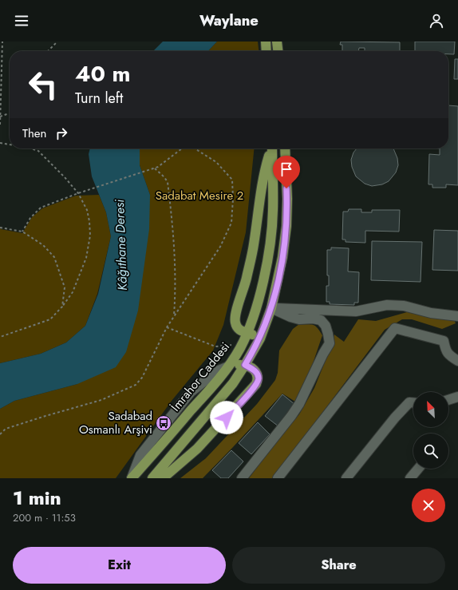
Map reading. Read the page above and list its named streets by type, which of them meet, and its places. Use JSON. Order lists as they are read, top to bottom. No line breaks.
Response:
{"streets":{"main road":["İmrahor Caddesi"]},"water":["Kâğıthane Deresi"],"parks":["Sadabat Mesire 2"],"places":{"bus stop":["Sadabad Osmanlı Arşivi"]},"north":"top left","page":{"header":"Waylane","turn":["40 m","Turn left"],"then":"Then","heading":["1 min","200 m · 11:53"],"buttons":["Exit","Share"]}}
